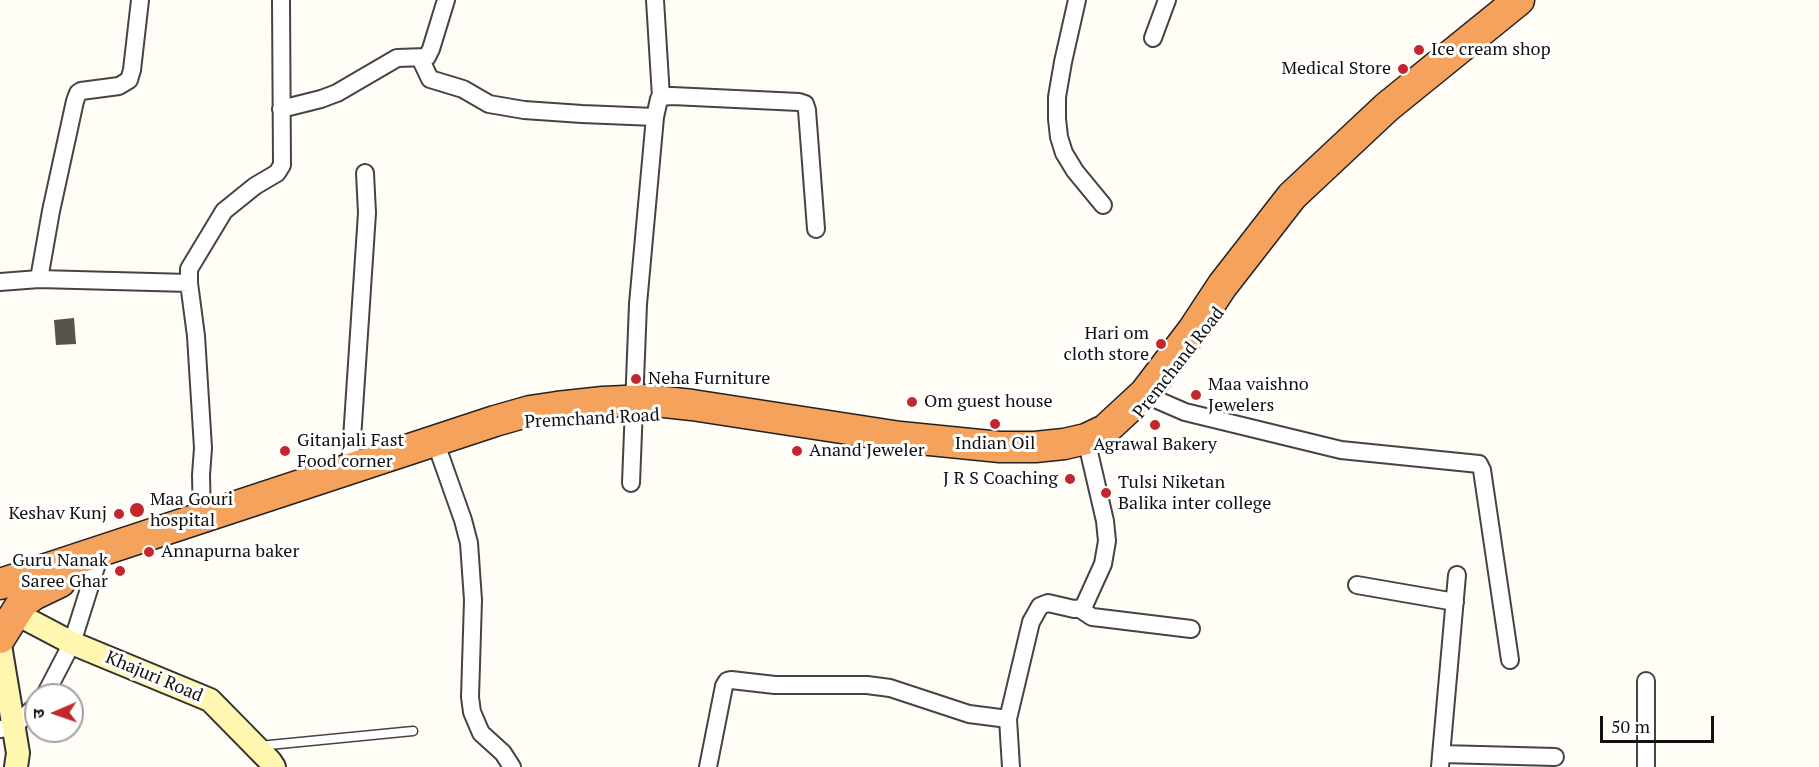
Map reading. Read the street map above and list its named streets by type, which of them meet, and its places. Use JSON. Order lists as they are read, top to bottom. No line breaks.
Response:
{"streets":{"highway":["Premchand Road"],"street":["Khajuri Road"]},"places":["Ice cream shop","Medical Store","Hari om cloth store","Neha Furniture","Maa vaishno Jewelers","Om guest house","Indian Oil","Agrawal Bakery","Gitanjali Fast Food corner","Anand Jeweler","J R S Coaching","Tulsi Niketan Balika inter college","Maa Gouri hospital","Keshav Kunj","Annapurna baker","Guru Nanak Saree Ghar"],"scale_bar":"50 m","north":"left"}
